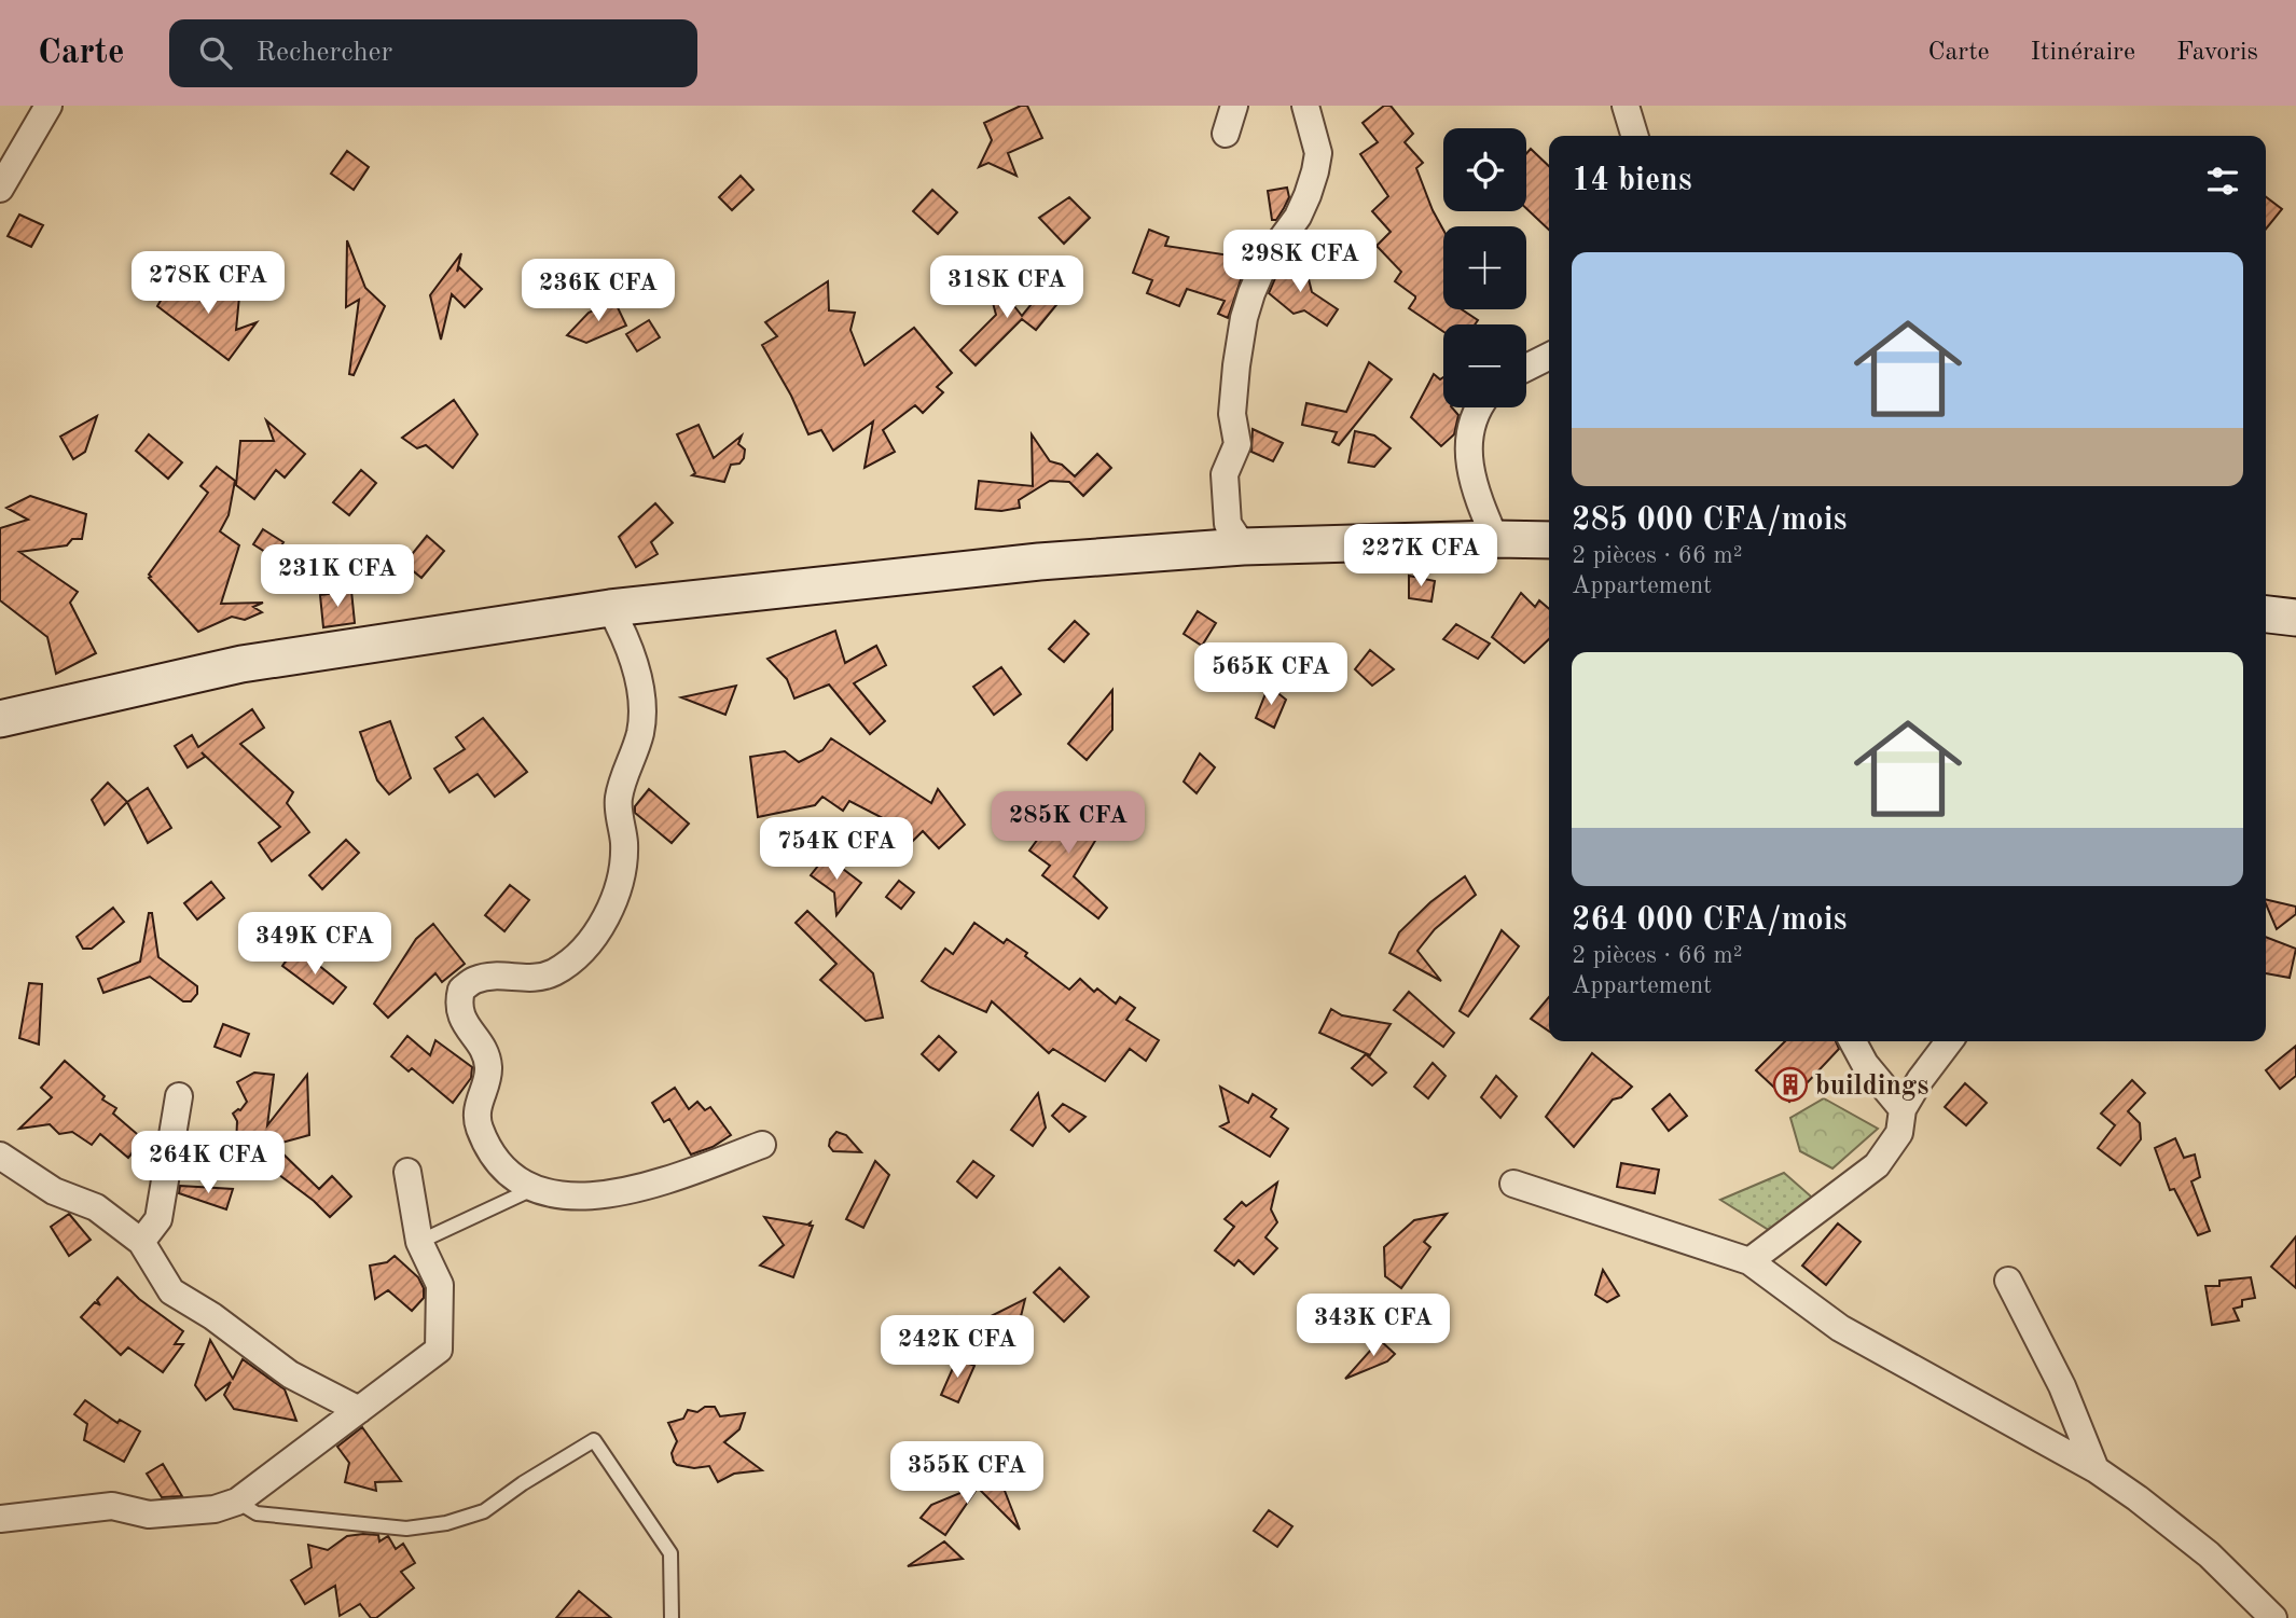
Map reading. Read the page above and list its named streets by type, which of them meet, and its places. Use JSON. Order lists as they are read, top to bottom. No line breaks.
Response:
{"places":{"building":["buildings"]},"page":{"header":"Carte","search":"Rechercher","nav":["Carte","Itinéraire","Favoris"],"map_buttons":["+","−"],"heading":"14 biens","list":[{"name":"285 000 CFA/mois","note":"2 pièces · 66 m² · Appartement"},{"name":"264 000 CFA/mois","note":"2 pièces · 66 m² · Appartement"}],"price":["298K CFA","278K CFA","318K CFA","236K CFA","227K CFA","231K CFA","565K CFA","285K CFA","754K CFA","349K CFA","264K CFA","343K CFA","242K CFA","355K CFA"]}}
